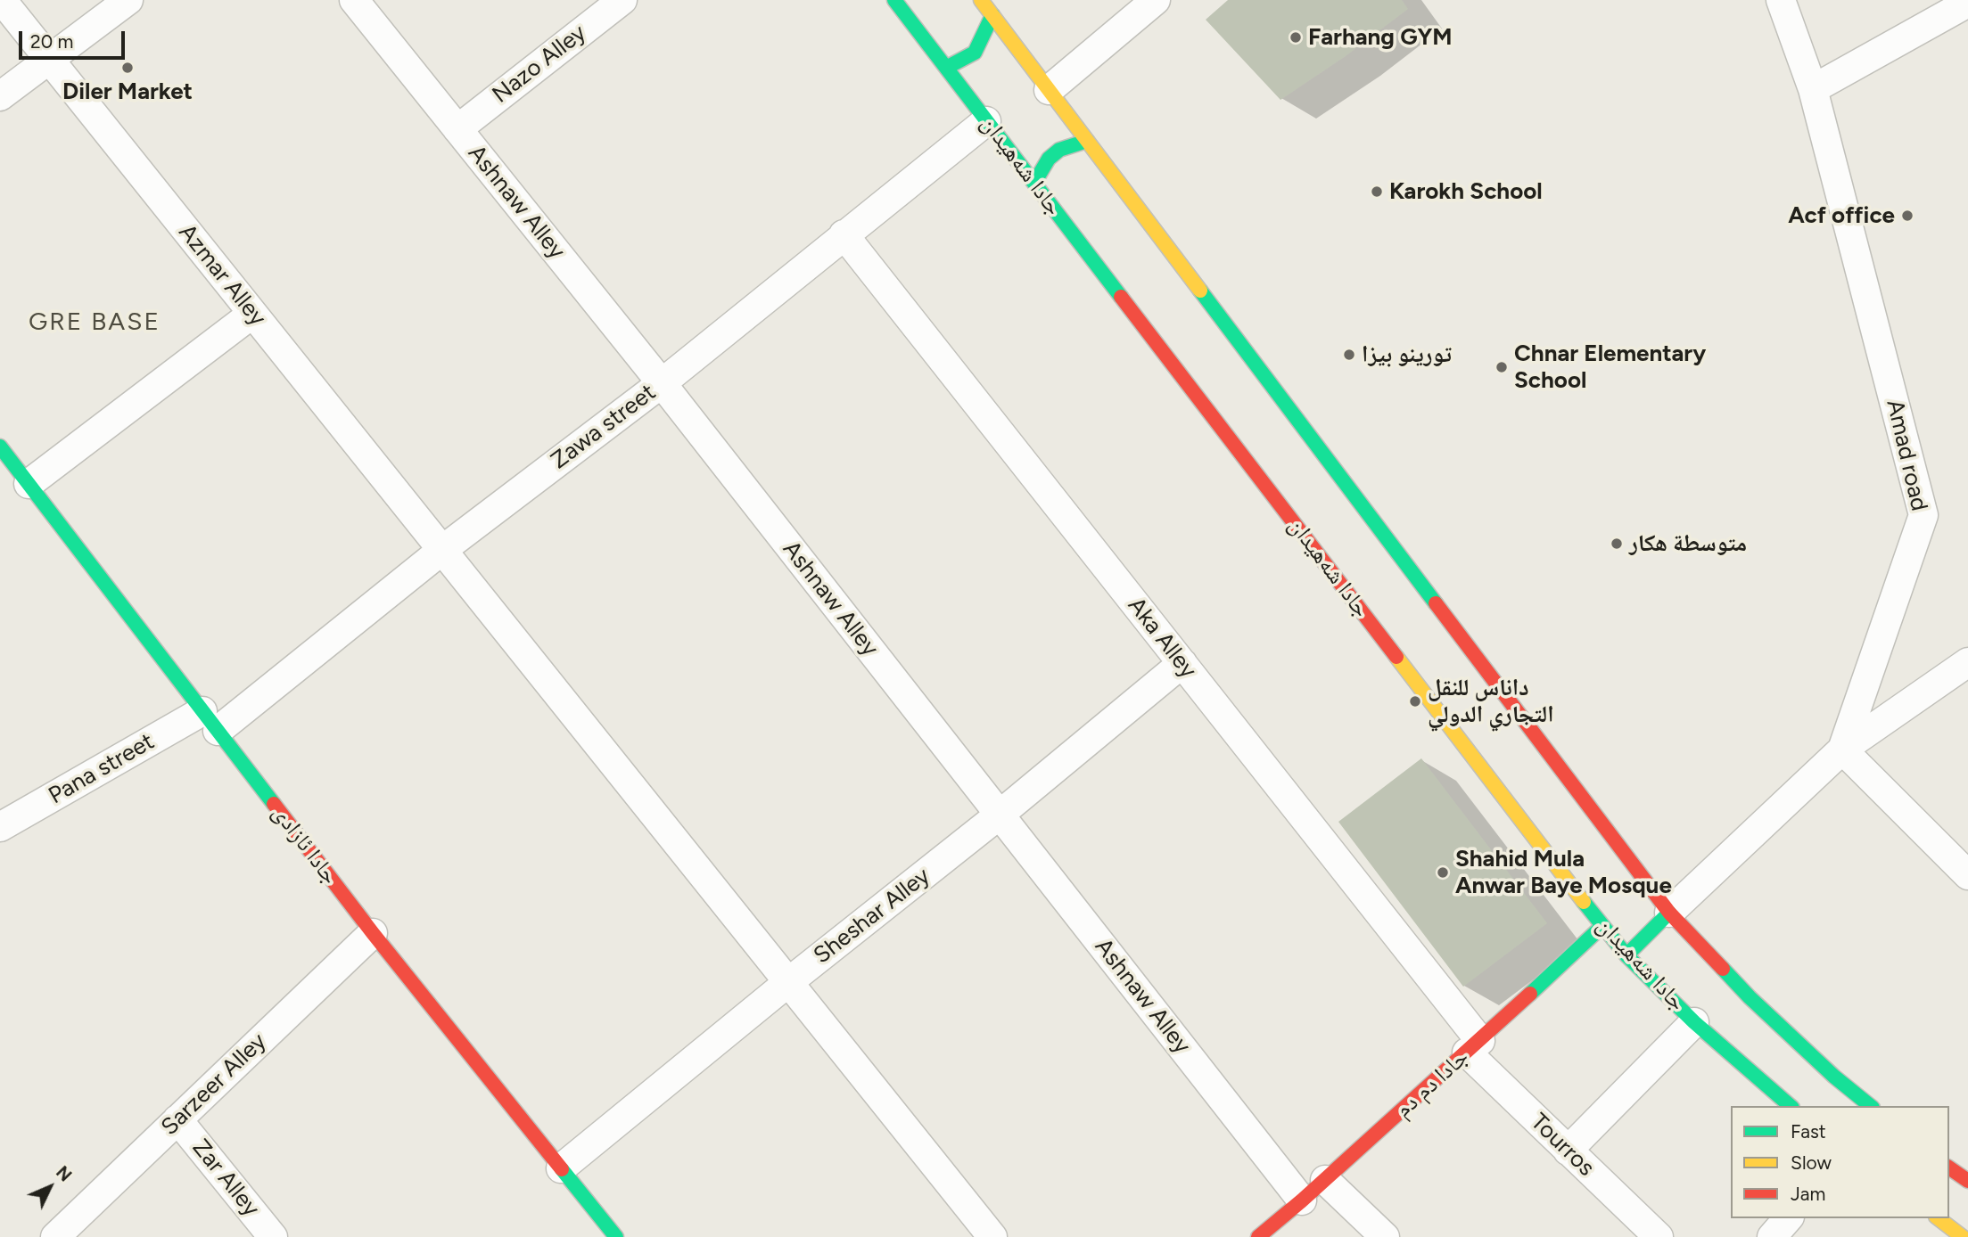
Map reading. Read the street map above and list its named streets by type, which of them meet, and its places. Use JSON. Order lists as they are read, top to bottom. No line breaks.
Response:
{"streets":{"main road":["جادا شەهیدان","جادا ئازادی","جادا دم دم"],"street":["Nazo Alley","Ashnaw Alley","Azmar Alley","Zawa street","Amad road","Aka Alley","Pana street","Sheshar Alley","Sarzeer Alley","Tourros","Zar Alley"]},"crossings":[["Nazo Alley","Ashnaw Alley"],["جادا شەهیدان","Zawa street"],["جادا شەهیدان","جادا دم دم"],["Ashnaw Alley","Zawa street"],["Ashnaw Alley","Sheshar Alley"],["Ashnaw Alley","جادا دم دم"],["Azmar Alley","Zawa street"],["Azmar Alley","Sheshar Alley"],["Zawa street","Aka Alley"],["Zawa street","Pana street"],["Zawa street","جادا ئازادی"],["Aka Alley","Sheshar Alley"],["Aka Alley","جادا دم دم"],["Aka Alley","Tourros"],["Pana street","جادا ئازادی"],["جادا ئازادی","Sheshar Alley"],["جادا ئازادی","Sarzeer Alley"],["جادا دم دم","Tourros"],["Sarzeer Alley","Zar Alley"]],"districts":["GRE BASE"],"places":["Farhang GYM","Diler Market","Karokh School","Acf office","تورينو بيزا","Chnar Elementary School","متوسطة هكار","داناس للنقل التجاري الدولي","Shahid Mula Anwar Baye Mosque"],"legend":["Fast","Slow","Jam"],"scale_bar":"20 m","north":"top right"}
